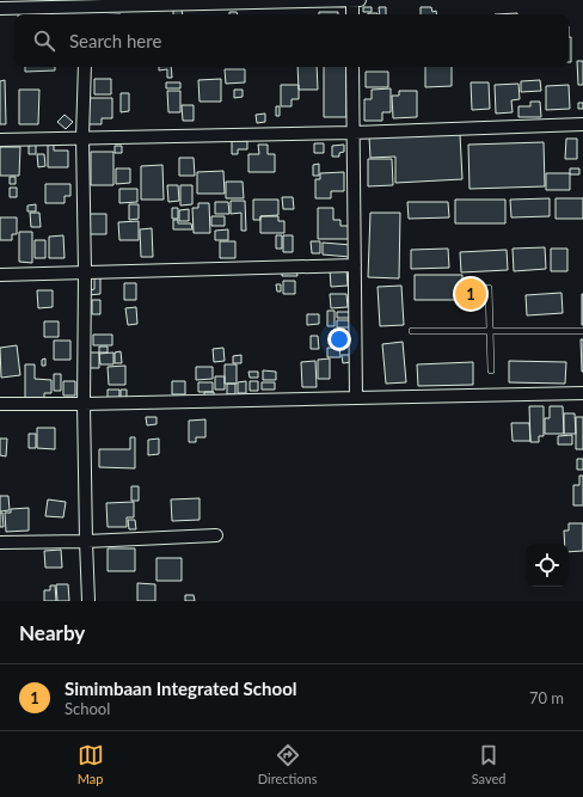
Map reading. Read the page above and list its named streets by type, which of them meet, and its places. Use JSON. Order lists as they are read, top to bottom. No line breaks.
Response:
{"page":{"search":"Search here","pins":"1","heading":"Nearby","list":[{"mark":"1","name":"Simimbaan Integrated School","note":"School","value":"70 m"}],"nav":["Map","Directions","Saved"]}}
